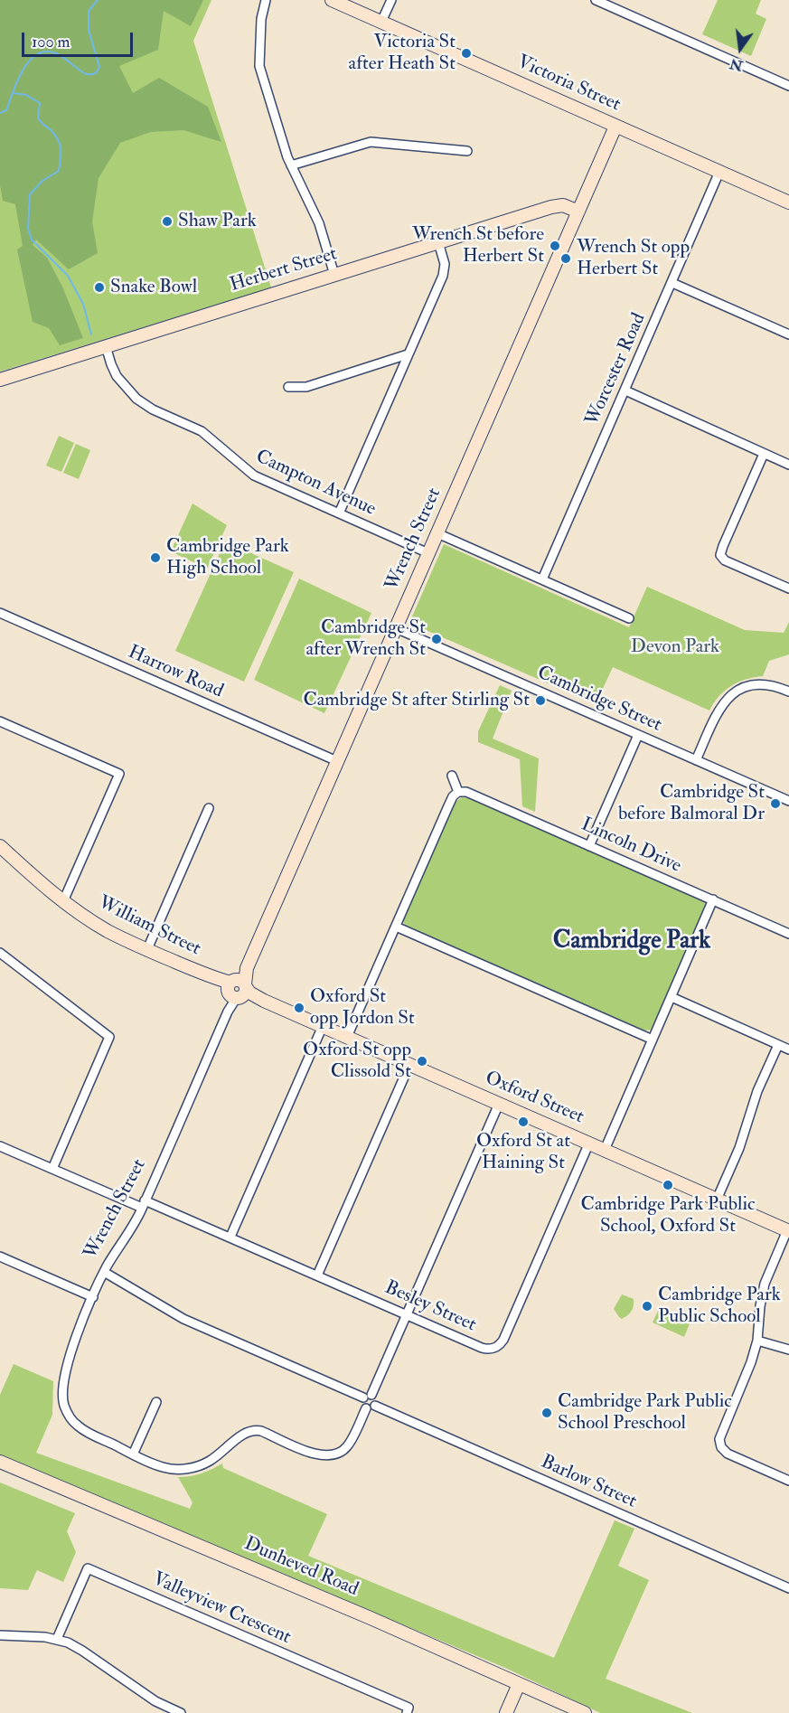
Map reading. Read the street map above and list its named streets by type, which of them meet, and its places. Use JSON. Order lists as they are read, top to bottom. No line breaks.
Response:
{"streets":{"street":["Victoria Street","Herbert Street","Worcester Road","Campton Avenue","Wrench Street","Harrow Road","Cambridge Street","Lincoln Drive","William Street","Oxford Street","Besley Street","Barlow Street","Dunheved Road","Valleyview Crescent"]},"crossings":[["Victoria Street","Worcester Road"],["Victoria Street","Wrench Street"],["Herbert Street","Campton Avenue"],["Herbert Street","Wrench Street"],["Campton Avenue","Wrench Street"],["Wrench Street","Harrow Road"],["Wrench Street","Cambridge Street"],["Wrench Street","William Street"],["Wrench Street","Oxford Street"],["Wrench Street","Besley Street"],["William Street","Oxford Street"],["Oxford Street","Besley Street"]],"districts":["Cambridge Park"],"parks":["Devon Park"],"places":["Victoria St after Heath St","Shaw Park","Wrench St before Herbert St","Wrench St opp Herbert St","Snake Bowl","Cambridge Park High School","Cambridge St after Wrench St","Cambridge St after Stirling St","Cambridge St before Balmoral Dr","Oxford St opp Jordon St","Oxford St opp Clissold St","Oxford St at Haining St","Cambridge Park Public School, Oxford St","Cambridge Park Public School","Cambridge Park Public School Preschool"],"scale_bar":"100 m","north":"bottom"}
